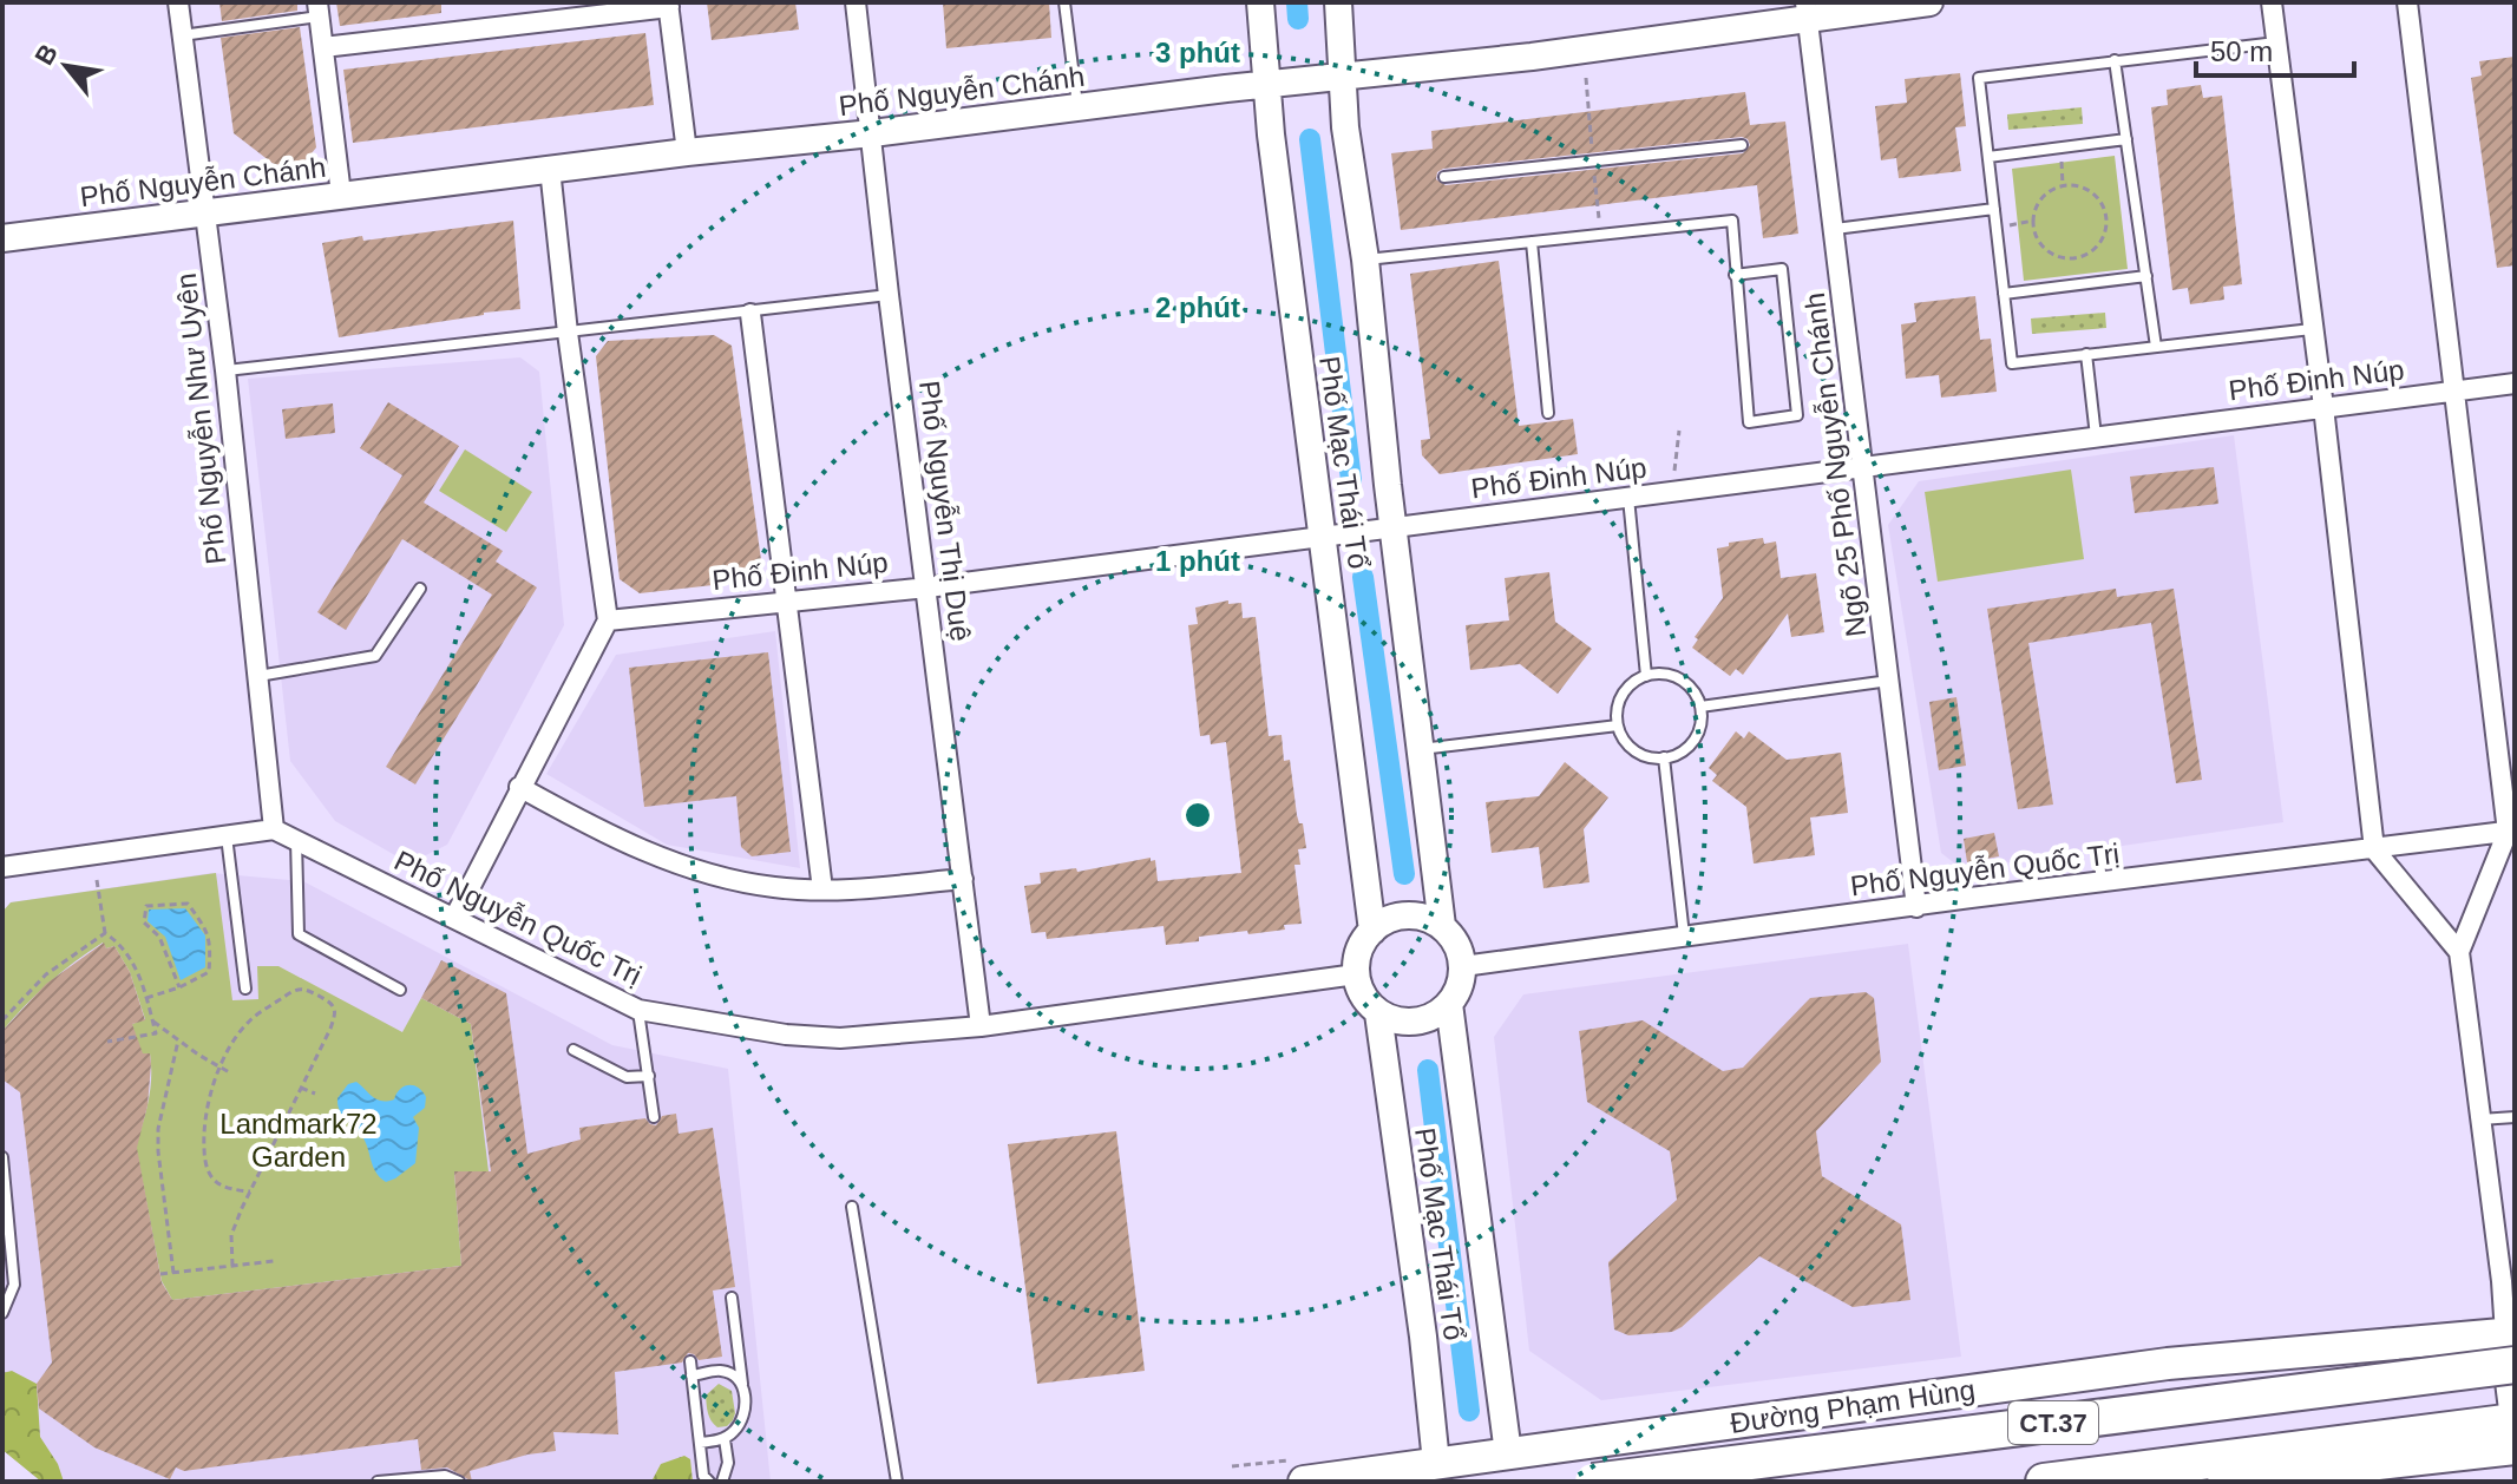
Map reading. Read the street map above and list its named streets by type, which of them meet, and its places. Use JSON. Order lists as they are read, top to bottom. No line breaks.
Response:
{"streets":{"highway":["CT.37"],"main road":["Đường Phạm Hùng"],"street":["Phố Nguyễn Chánh","Phố Đinh Núp","Phố Nguyễn Như Uyên","Phố Mạc Thái Tổ","Ngõ 25 Phố Nguyễn Chánh","Phố Nguyễn Thị Duệ","Phố Nguyễn Quốc Trị"]},"crossings":[["Phố Nguyễn Chánh","Phố Nguyễn Như Uyên"],["Phố Nguyễn Chánh","Phố Mạc Thái Tổ"],["Phố Nguyễn Chánh","Ngõ 25 Phố Nguyễn Chánh"],["Phố Nguyễn Chánh","Phố Nguyễn Thị Duệ"],["Phố Đinh Núp","Phố Mạc Thái Tổ"],["Phố Đinh Núp","Ngõ 25 Phố Nguyễn Chánh"],["Phố Đinh Núp","Phố Nguyễn Thị Duệ"],["Phố Nguyễn Như Uyên","Phố Nguyễn Quốc Trị"],["Phố Mạc Thái Tổ","Phố Nguyễn Quốc Trị"],["Phố Mạc Thái Tổ","Đường Phạm Hùng"],["Ngõ 25 Phố Nguyễn Chánh","Phố Nguyễn Quốc Trị"],["Phố Nguyễn Thị Duệ","Phố Nguyễn Quốc Trị"],["Đường Phạm Hùng","CT.37"]],"parks":["Landmark72 Garden"],"scale_bar":"50 m","north":"top left","rings":["3 phút","2 phút","1 phút"]}
